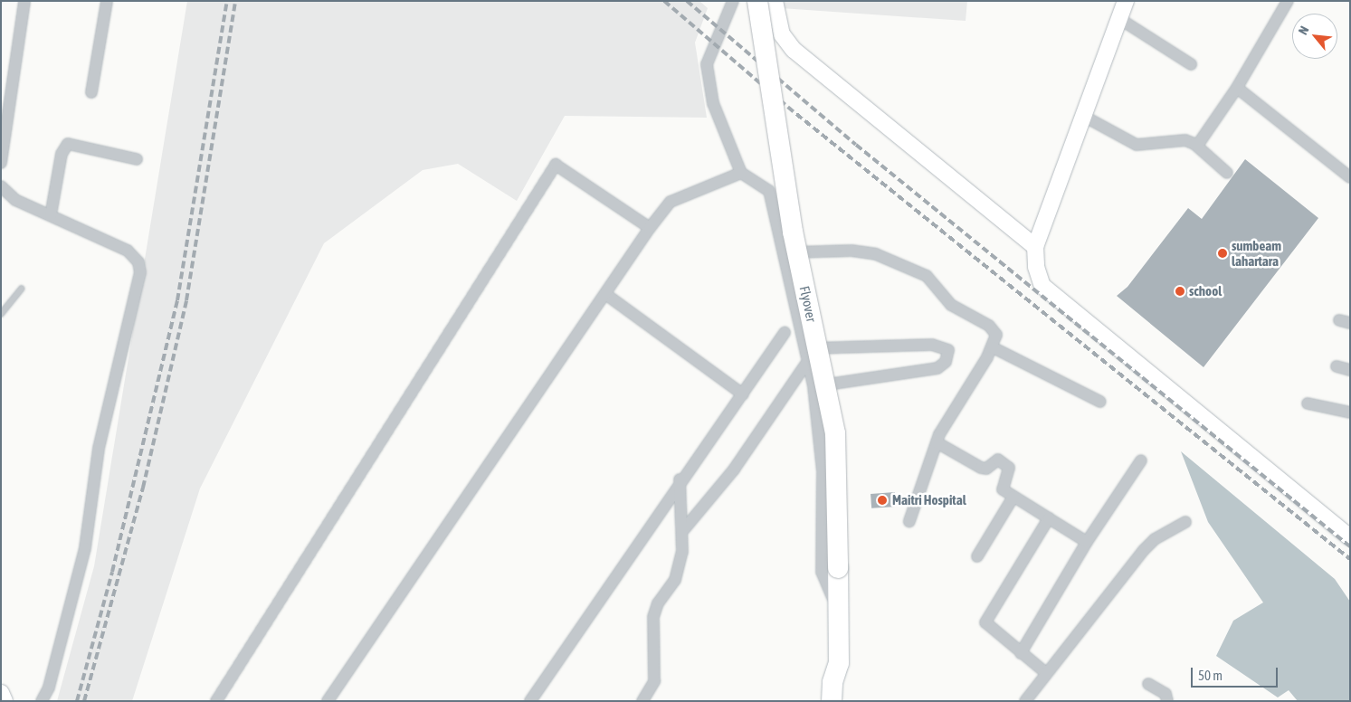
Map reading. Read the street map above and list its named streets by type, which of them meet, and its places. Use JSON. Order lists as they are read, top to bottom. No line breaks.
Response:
{"streets":{"highway":["Flyover"]},"places":["sumbeam lahartara","school","Maitri Hospital"],"scale_bar":"50 m","north":"top left"}
